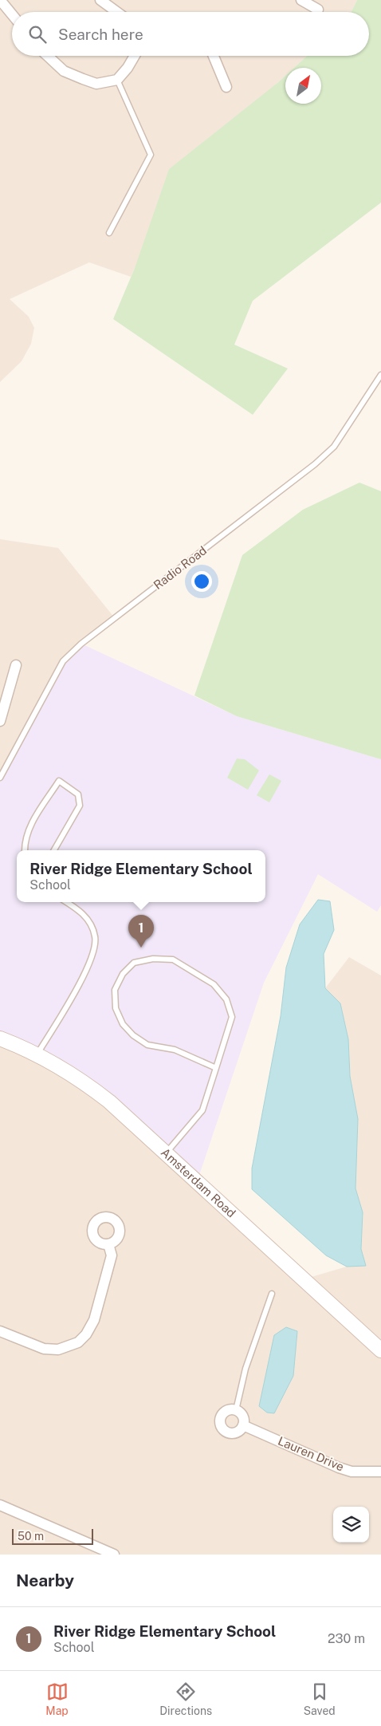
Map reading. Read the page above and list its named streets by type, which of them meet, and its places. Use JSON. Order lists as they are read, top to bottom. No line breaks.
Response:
{"streets":{"main road":["Amsterdam Road"],"street":["Lauren Drive"],"lane":["Radio Road"]},"scale_bar":"50 m","north":"top right","page":{"search":"Search here","popup":["River Ridge Elementary School","School"],"pins":"1","scale":"50 m","heading":"Nearby","list":[{"mark":"1","name":"River Ridge Elementary School","note":"School","value":"230 m"}],"nav":["Map","Directions","Saved"]}}
